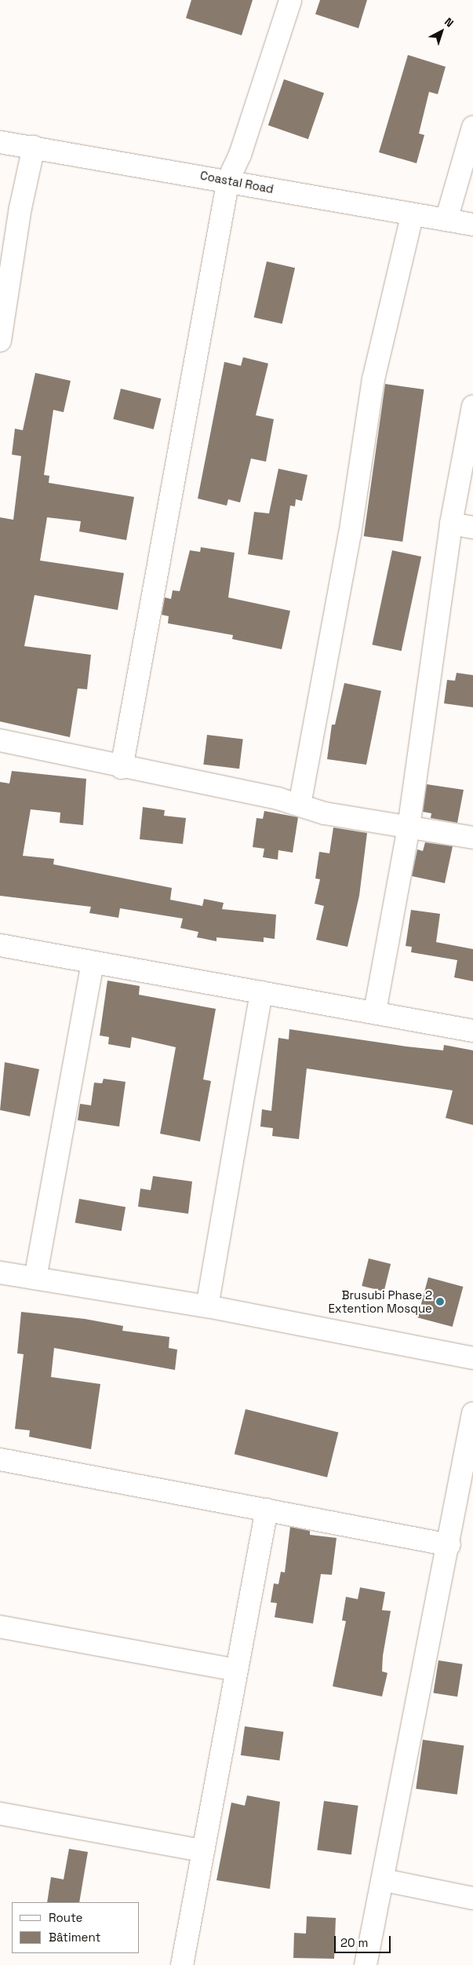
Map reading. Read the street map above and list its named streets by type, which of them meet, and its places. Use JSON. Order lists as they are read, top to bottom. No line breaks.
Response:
{"streets":{"street":["Coastal Road"]},"places":["Brusubi Phase 2 Extention Mosque"],"legend":["Route","Bâtiment"],"scale_bar":"20 m","north":"top right"}
